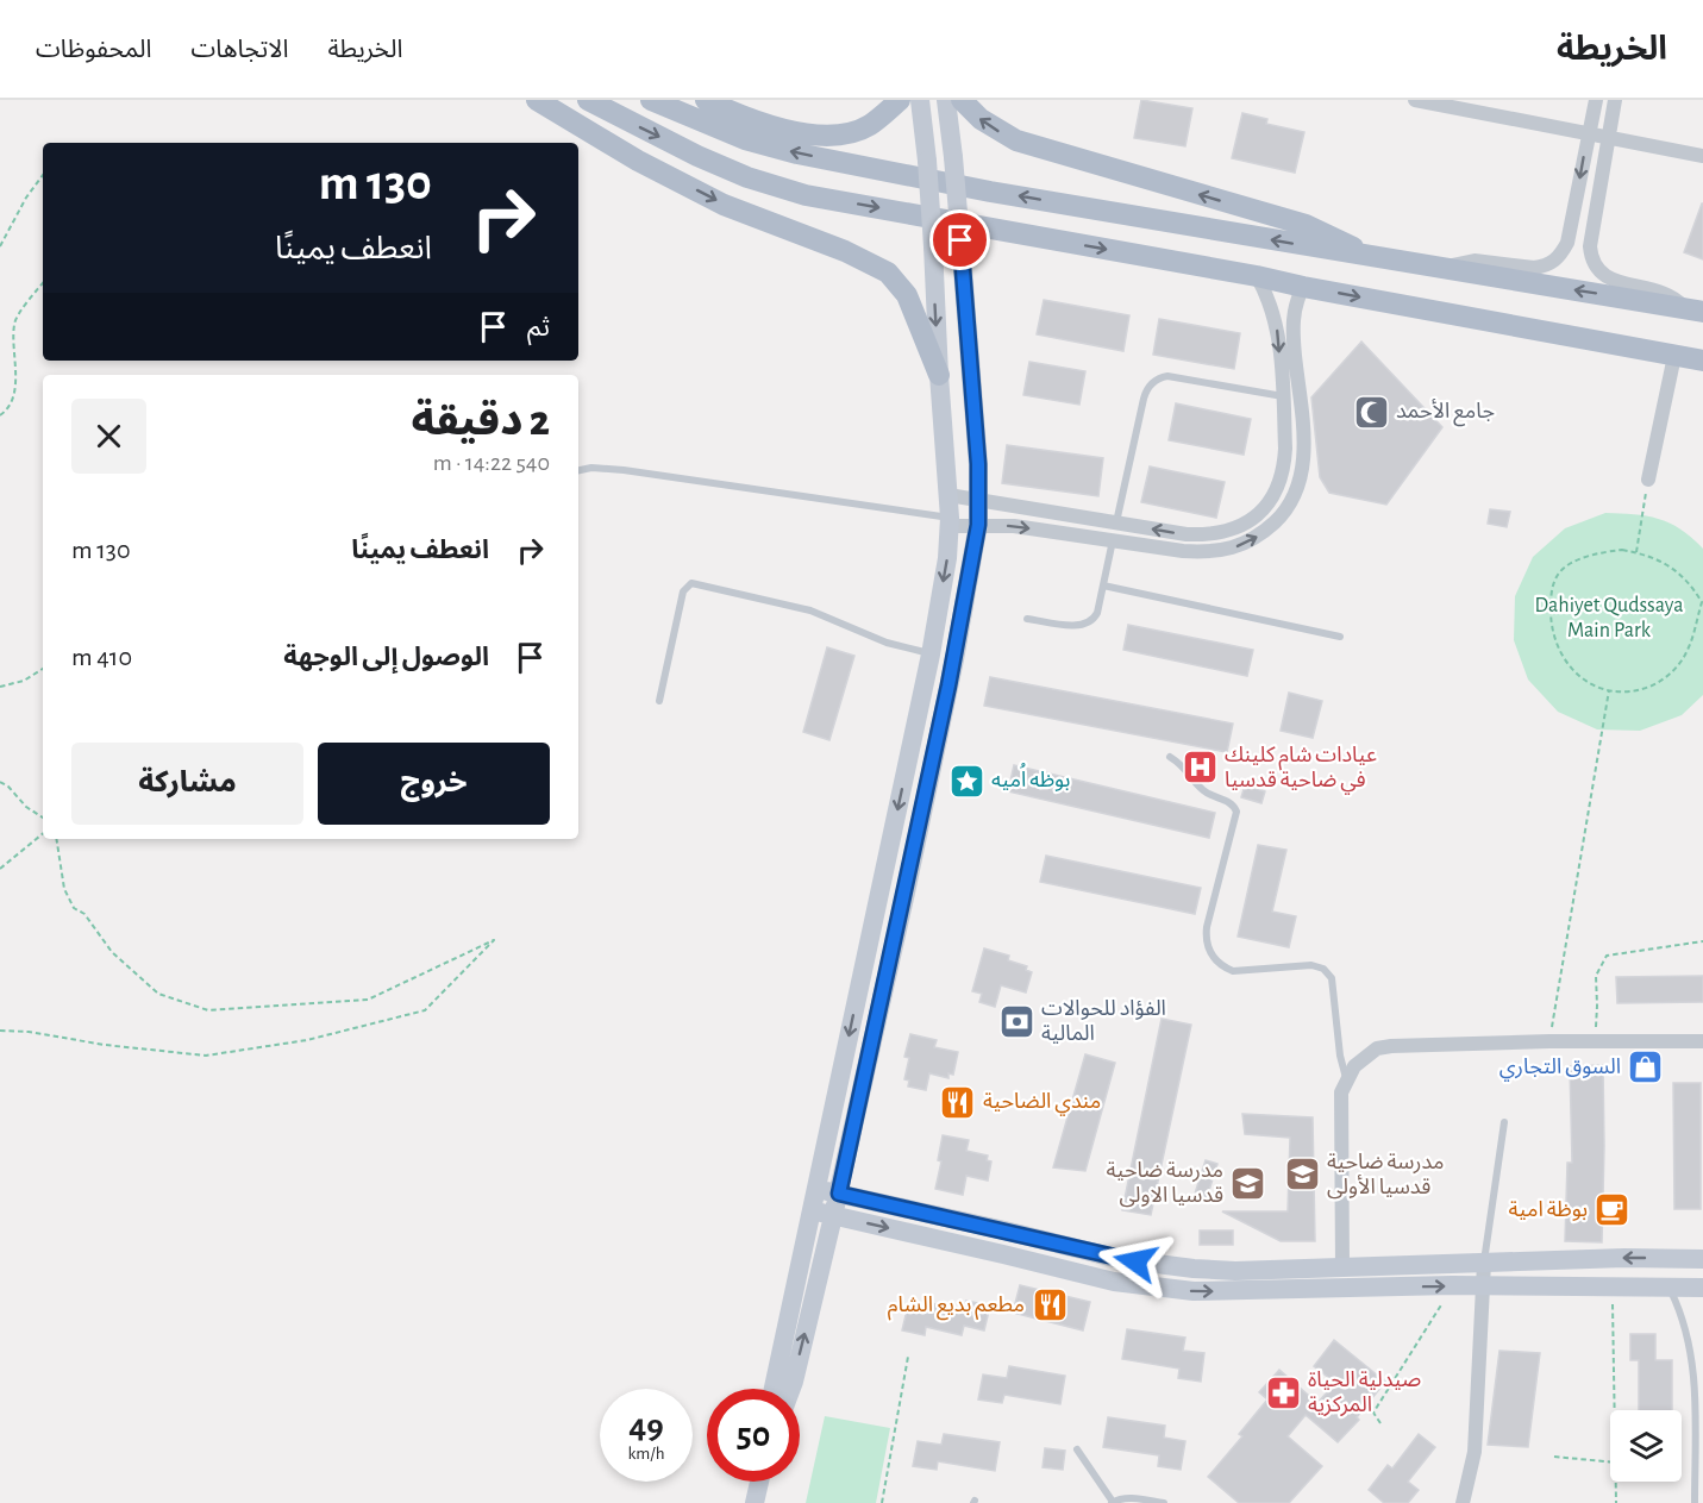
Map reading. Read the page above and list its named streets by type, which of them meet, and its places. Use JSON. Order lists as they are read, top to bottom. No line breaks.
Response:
{"parks":["Dahiyet Qudssaya Main Park"],"places":{"mosque":["جامع الأحمد"],"hospital":["عيادات شام كلينك في ضاحية قدسيا"],"place":["بوظه اُميه"],"bank":["الفؤاد للحوالات المالية"],"shop":["السوق التجاري"],"restaurant":["مندي الضاحية","مطعم بديع الشام"],"school or university":["مدرسة ضاحية قدسيا الأولى","مدرسة ضاحية قدسيا الاولى"],"cafe":["بوظة امية"],"pharmacy":["صيدلية الحياة المركزية"]},"page":{"header":"الخريطة","nav":["الخريطة","الاتجاهات","المحفوظات"],"turn":["130 m","انعطف يمينًا"],"then":"ثم","heading":["2 دقيقة","540 m · 14:22"],"list":[{"name":"انعطف يمينًا","value":"130 m"},{"name":"الوصول إلى الوجهة","value":"410 m"}],"buttons":["خروج","مشاركة"],"speed":"49 km/h","limit":"50"}}
